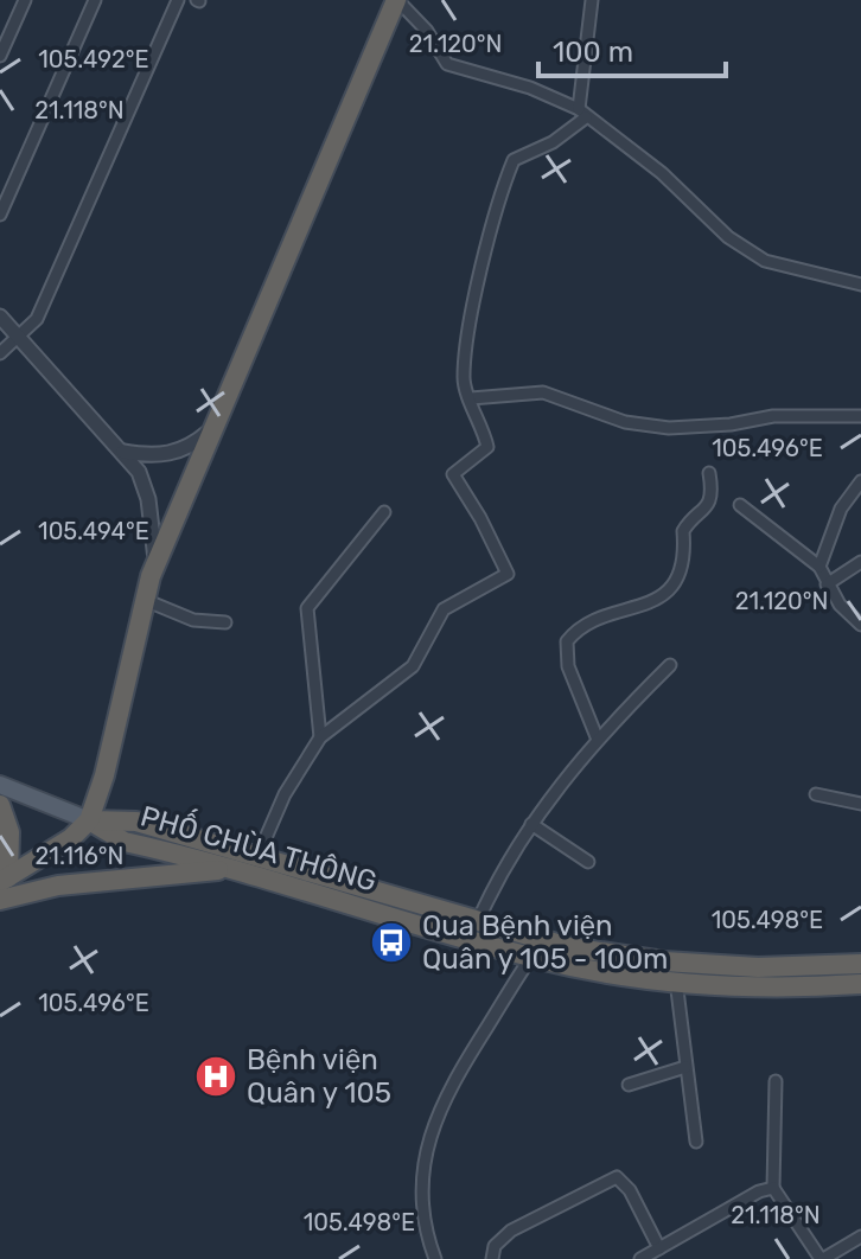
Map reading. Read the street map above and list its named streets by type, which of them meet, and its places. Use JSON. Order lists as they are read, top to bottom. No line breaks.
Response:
{"streets":{"highway":["PHỐ CHÙA THÔNG"]},"places":{"bus stop":["Qua Bệnh viện Quân y 105 - 100m"],"hospital":["Bệnh viện Quân y 105"]},"scale_bar":"100 m","coordinates":["21.120°N","105.492°E","21.118°N","105.496°E","105.494°E","21.116°N","105.498°E"]}
